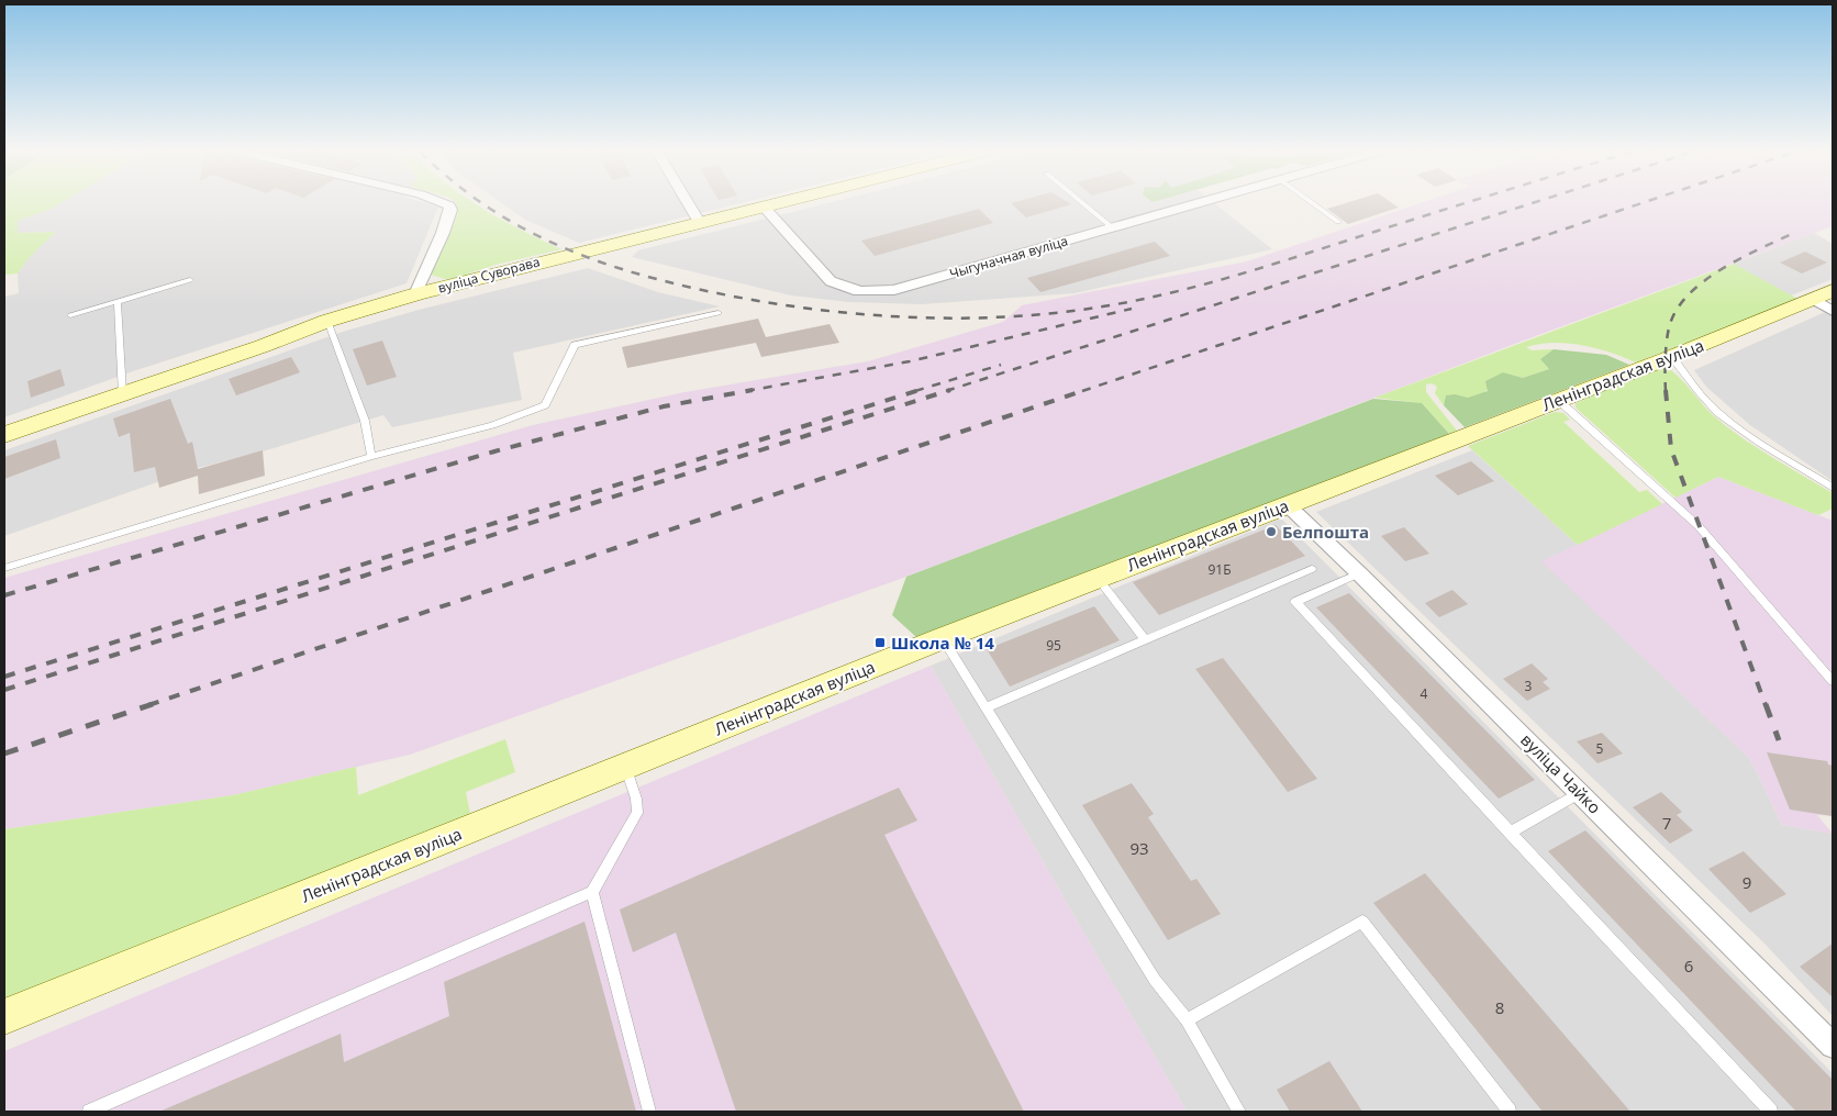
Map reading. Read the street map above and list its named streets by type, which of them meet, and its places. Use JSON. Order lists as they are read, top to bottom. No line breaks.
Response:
{"streets":{"street":["Чыгуначная вуліца","вуліца Суворава","Ленінградская вуліца","вуліца Чайко"]},"crossings":[["Чыгуначная вуліца","вуліца Суворава"],["Ленінградская вуліца","вуліца Чайко"]],"places":{"other":["Белпошта"],"transit":["Школа № 14"]},"house_numbers":["91Б","95","3","4","5","7","93","9","6","8"]}
